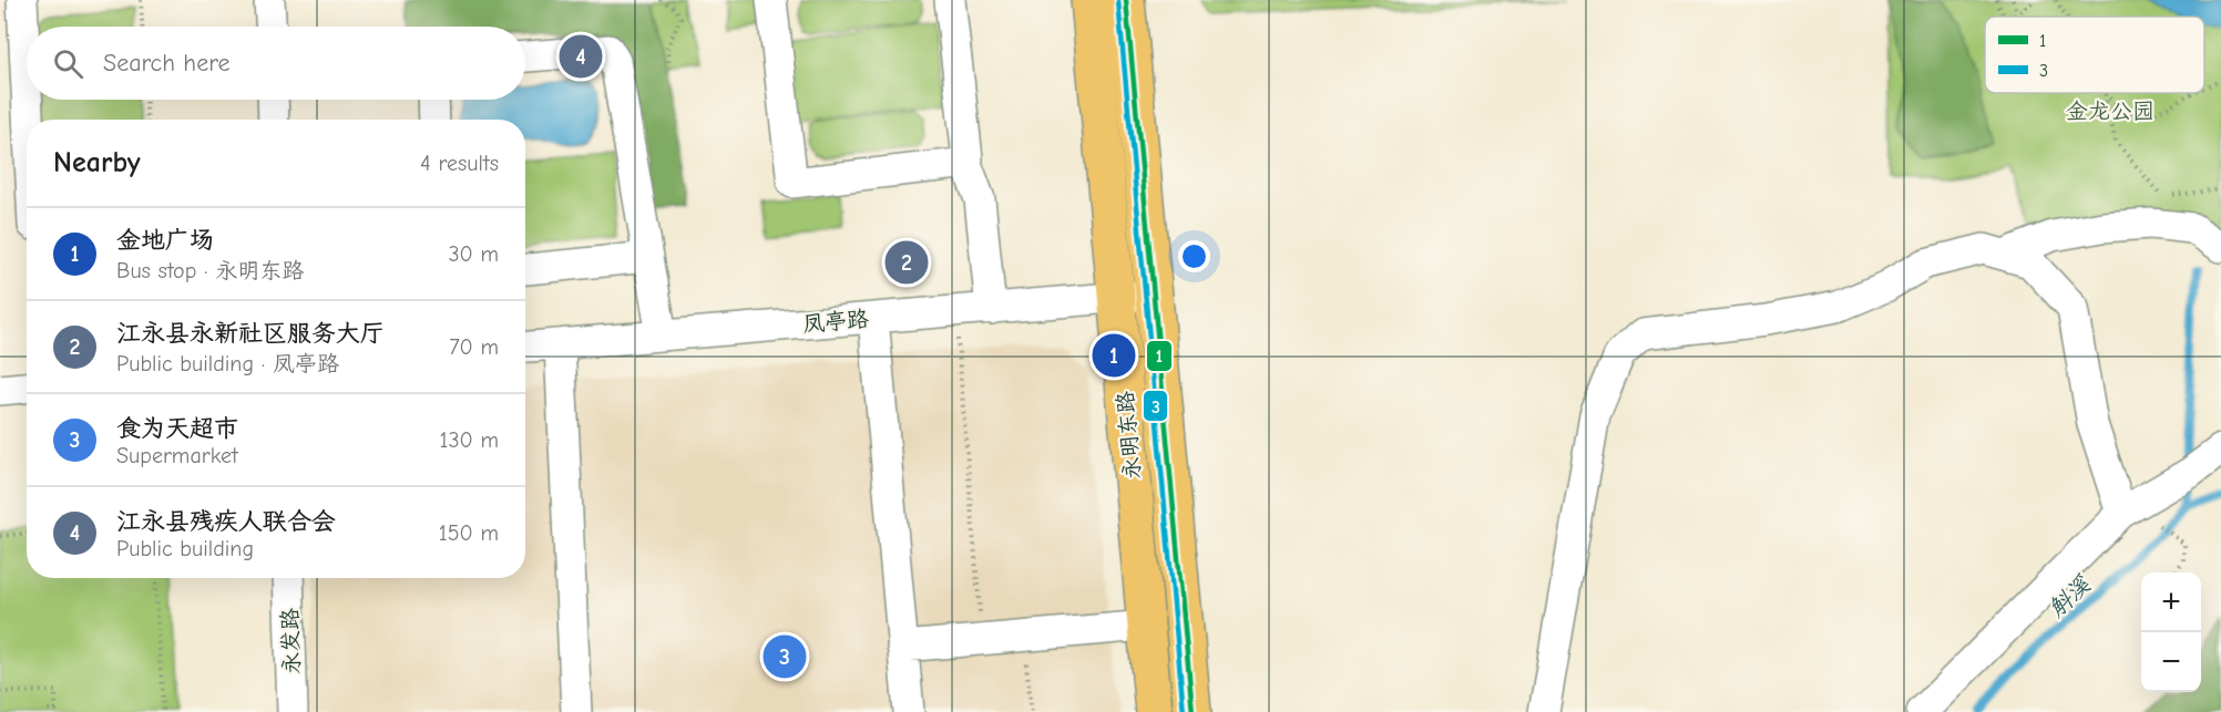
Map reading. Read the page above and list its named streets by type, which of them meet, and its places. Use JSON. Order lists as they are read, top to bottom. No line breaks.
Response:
{"streets":{"main road":["永明东路"],"street":["凤亭路","永发路"]},"crossings":[["凤亭路","永明东路"]],"water":["斛溪"],"parks":["金龙公园"],"lines":["transit line 1","transit line 3"],"legend":["1","3"],"page":{"search":"Search here","pins":["4","2","1","3"],"heading":["Nearby","4 results"],"list":[{"mark":"1","name":"金地广场","note":"Bus stop · 永明东路","value":"30 m"},{"mark":"2","name":"江永县永新社区服务大厅","note":"Public building · 凤亭路","value":"70 m"},{"mark":"3","name":"食为天超市","note":"Supermarket","value":"130 m"},{"mark":"4","name":"江永县残疾人联合会","note":"Public building","value":"150 m"}],"map_buttons":["+","−"]}}
